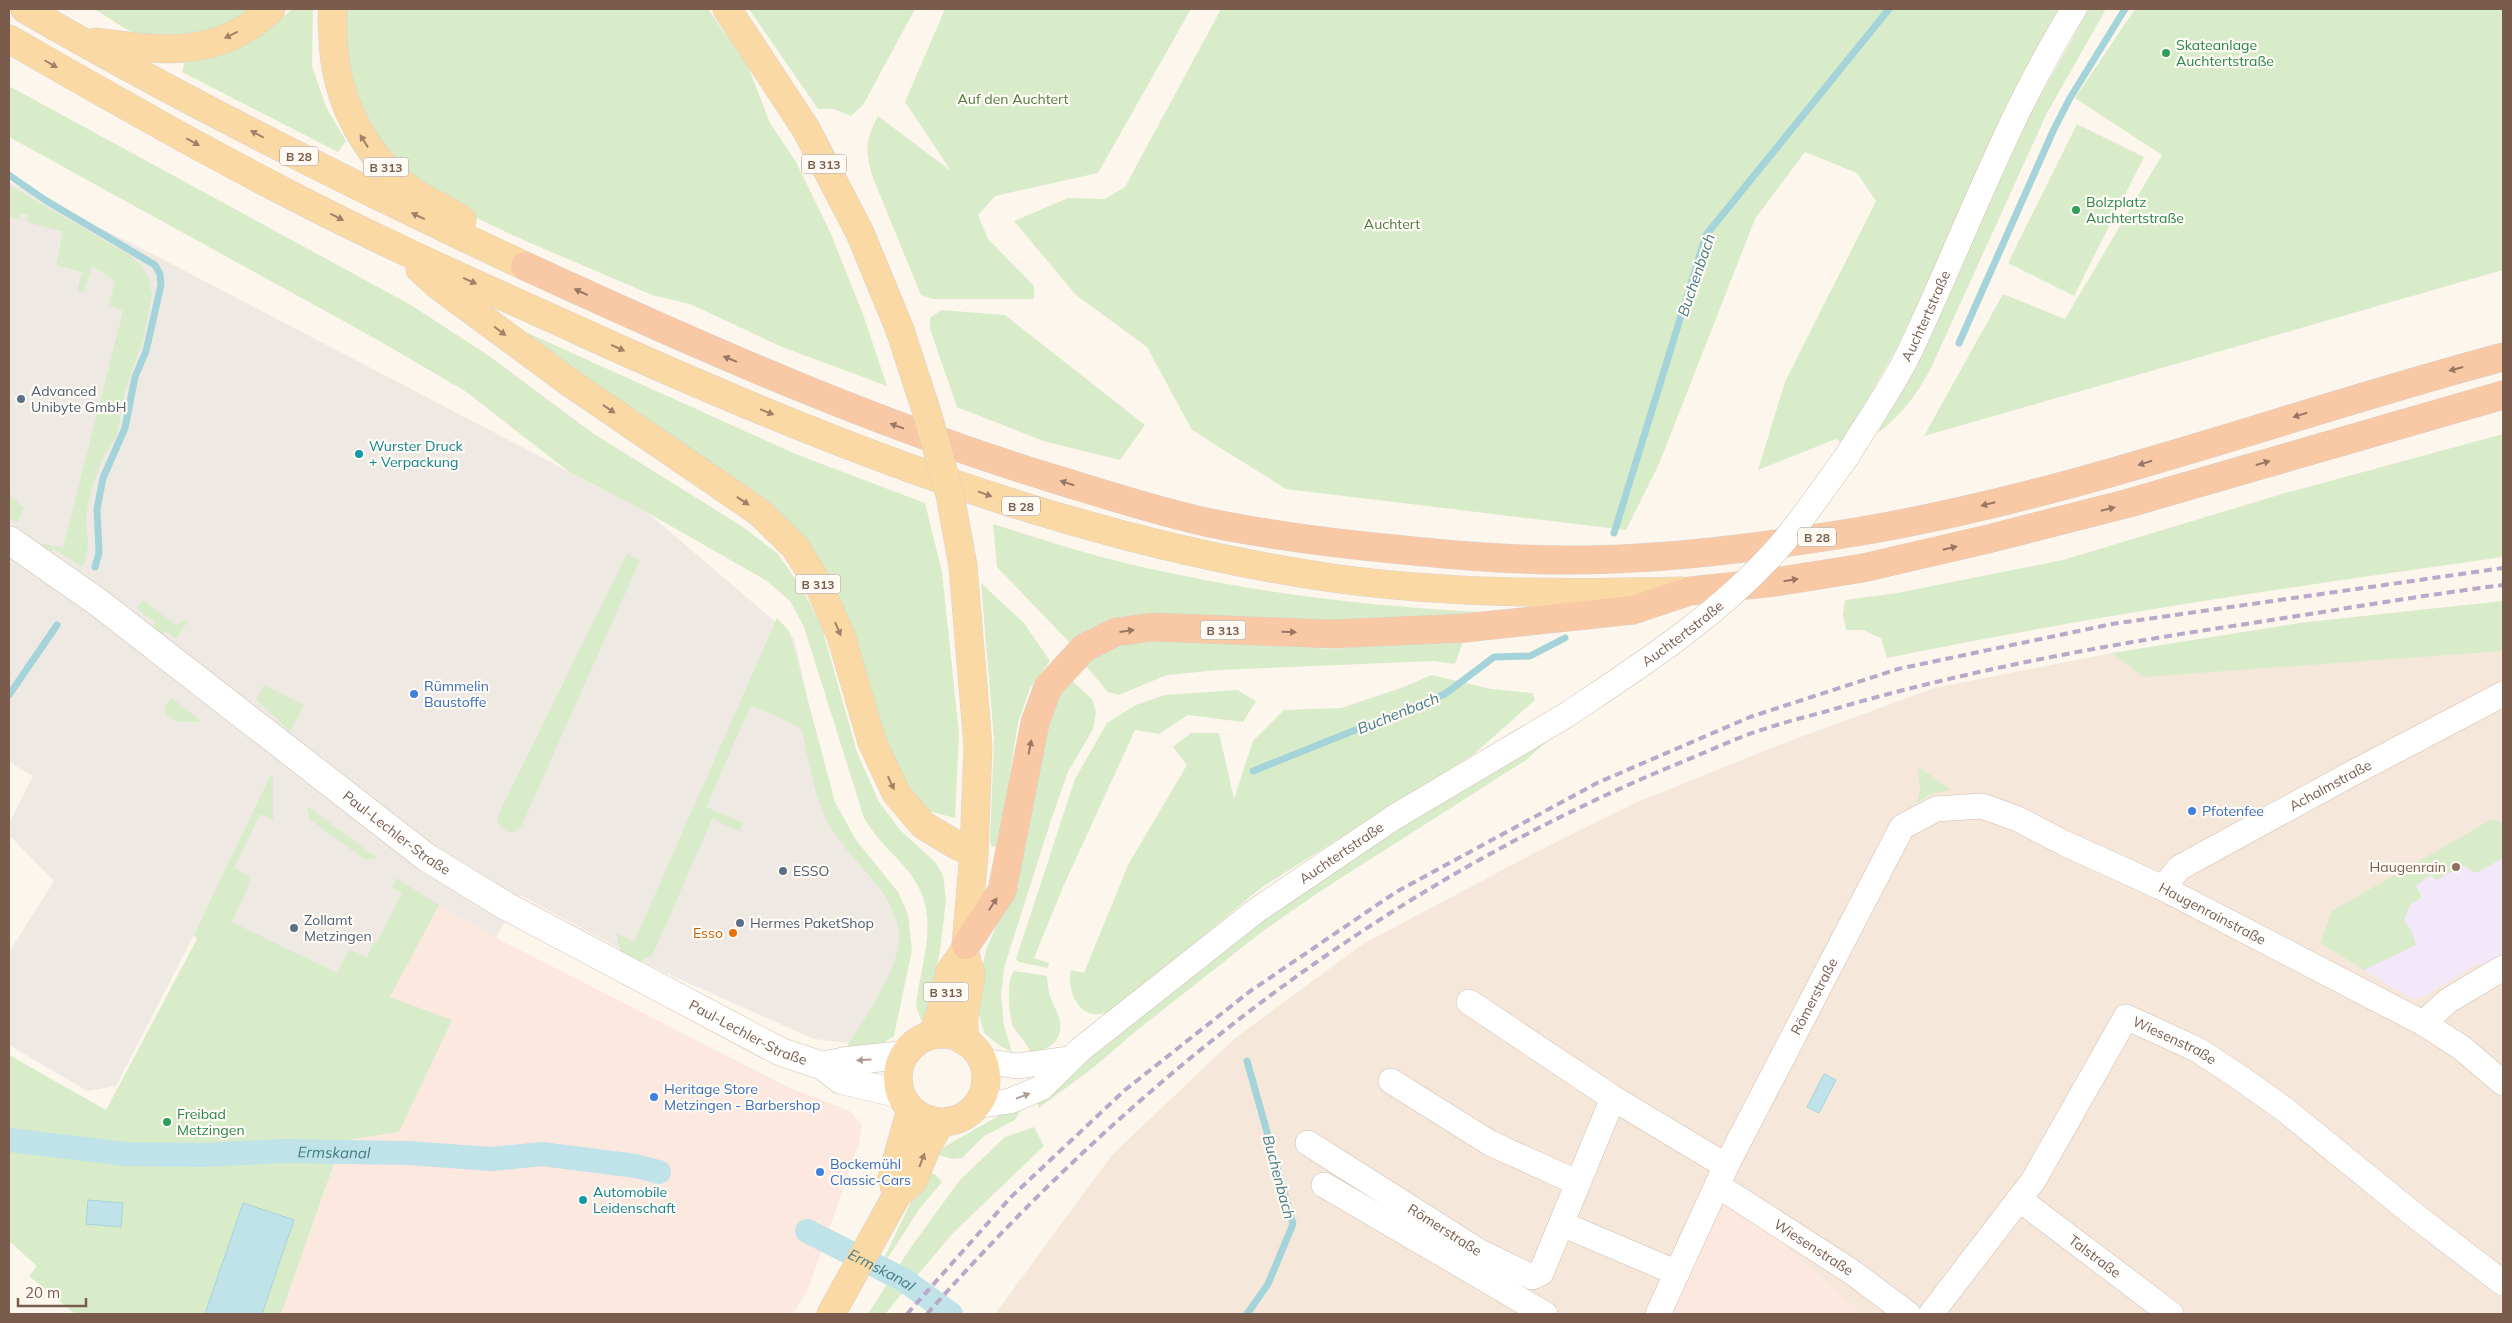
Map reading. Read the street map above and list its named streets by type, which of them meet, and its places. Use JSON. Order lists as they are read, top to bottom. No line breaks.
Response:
{"streets":{"highway":["B 28","B 313"],"street":["Auchtertstraße","Achalmstraße","Paul-Lechler-Straße","Haugenrainstraße","Römerstraße","Wiesenstraße","Talstraße"]},"crossings":[["B 28","B 313"],["B 313","Auchtertstraße"],["B 313","Paul-Lechler-Straße"],["Auchtertstraße","Paul-Lechler-Straße"],["Achalmstraße","Haugenrainstraße"],["Haugenrainstraße","Römerstraße"],["Römerstraße","Wiesenstraße"],["Wiesenstraße","Talstraße"]],"water":["Buchenbach","Ermskanal"],"parks":["Auf den Auchtert","Auchtert"],"places":["Skateanlage Auchtertstraße","Bolzplatz Auchtertstraße","Advanced Unibyte GmbH","Wurster Druck + Verpackung","Rümmelin Baustoffe","Pfotenfee","Haugenrain","ESSO","Hermes PaketShop","Zollamt Metzingen","Esso","Heritage Store Metzingen - Barbershop","Freibad Metzingen","Bockemühl Classic-Cars","Automobile Leidenschaft"],"scale_bar":"20 m"}
